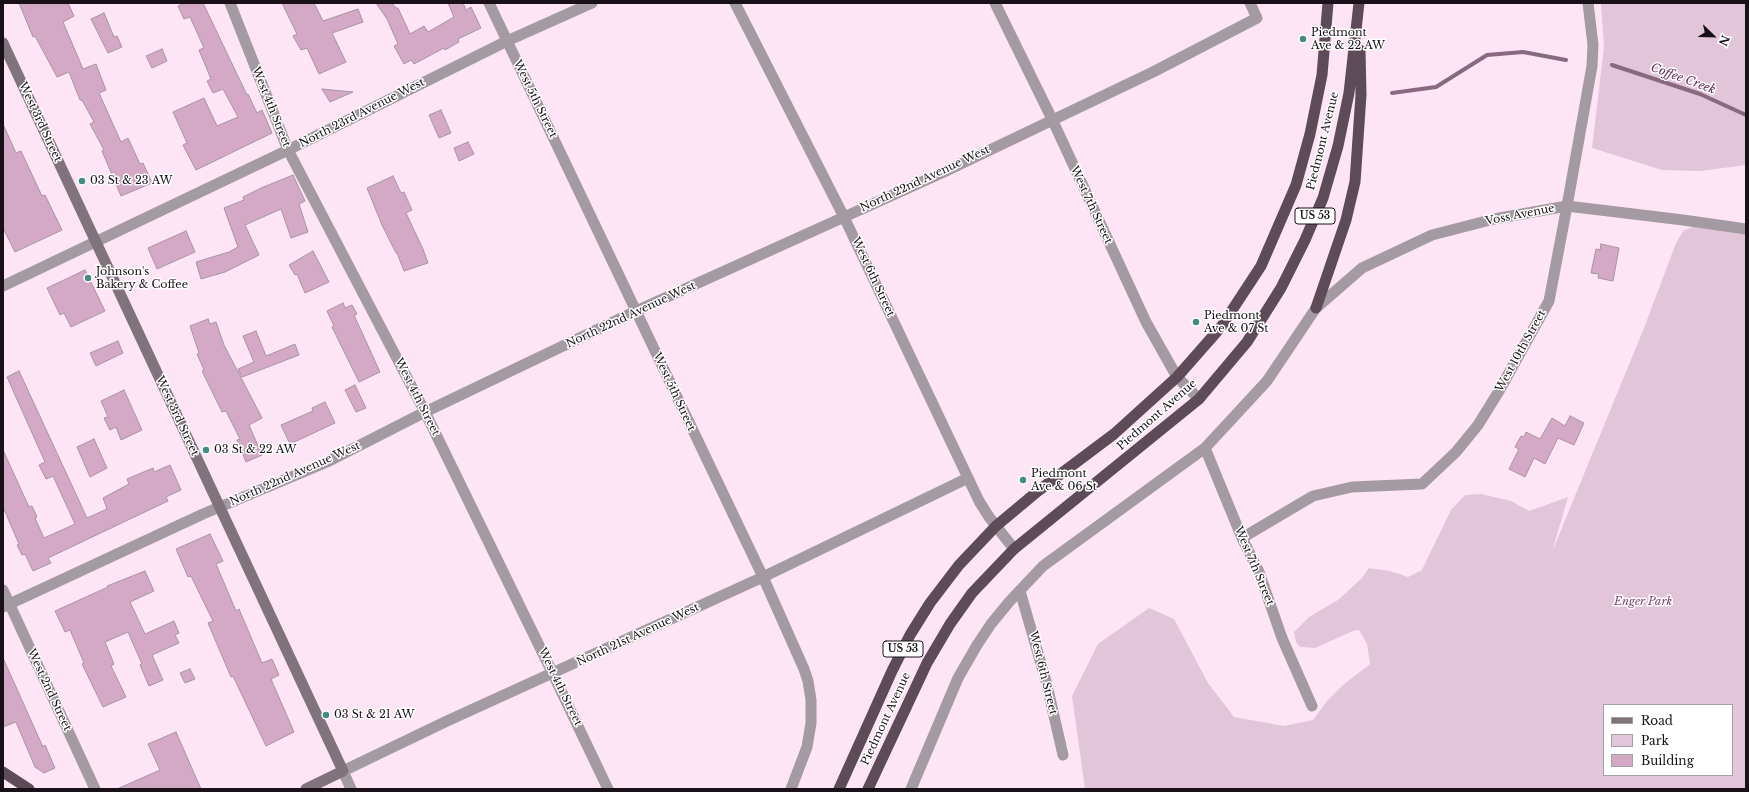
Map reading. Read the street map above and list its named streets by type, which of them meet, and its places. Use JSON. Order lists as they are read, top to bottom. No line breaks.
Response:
{"streets":{"highway":["Piedmont Avenue","US 53"],"main road":["West 3rd Street","North 21st Avenue West"],"street":["West 5th Street","West 4th Street","North 23rd Avenue West","North 22nd Avenue West","West 7th Street","Voss Avenue","West 6th Street","West 10th Street","West 2nd Street"]},"crossings":[["West 5th Street","North 23rd Avenue West"],["West 5th Street","North 22nd Avenue West"],["West 5th Street","North 21st Avenue West"],["West 4th Street","North 23rd Avenue West"],["West 4th Street","North 22nd Avenue West"],["West 4th Street","North 21st Avenue West"],["North 23rd Avenue West","West 3rd Street"],["West 3rd Street","North 22nd Avenue West"],["West 3rd Street","North 21st Avenue West"],["Piedmont Avenue","West 7th Street"],["Piedmont Avenue","West 6th Street"],["North 22nd Avenue West","West 7th Street"],["North 22nd Avenue West","West 6th Street"],["North 22nd Avenue West","West 2nd Street"],["West 7th Street","West 10th Street"],["Voss Avenue","West 10th Street"],["West 6th Street","North 21st Avenue West"]],"water":["Coffee Creek"],"parks":["Enger Park"],"places":["Piedmont Ave & 22 AW","03 St & 23 AW","Johnson's Bakery & Coffee","Piedmont Ave & 07 St","03 St & 22 AW","Piedmont Ave & 06 St","03 St & 21 AW"],"legend":["Road","Park","Building"],"north":"bottom right"}
